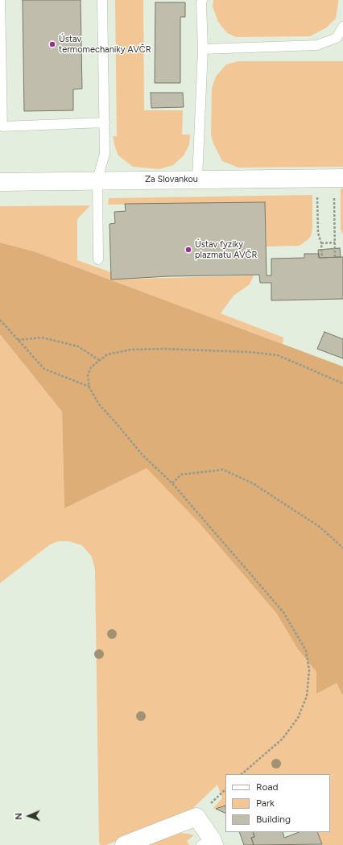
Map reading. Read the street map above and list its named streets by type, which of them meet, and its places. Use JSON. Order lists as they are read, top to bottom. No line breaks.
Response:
{"streets":{"street":["Za Slovankou"]},"places":["Ústav termomechaniky AVČR","Ústav fyziky plazmatu AVČR"],"legend":["Road","Park","Building"],"north":"left"}
